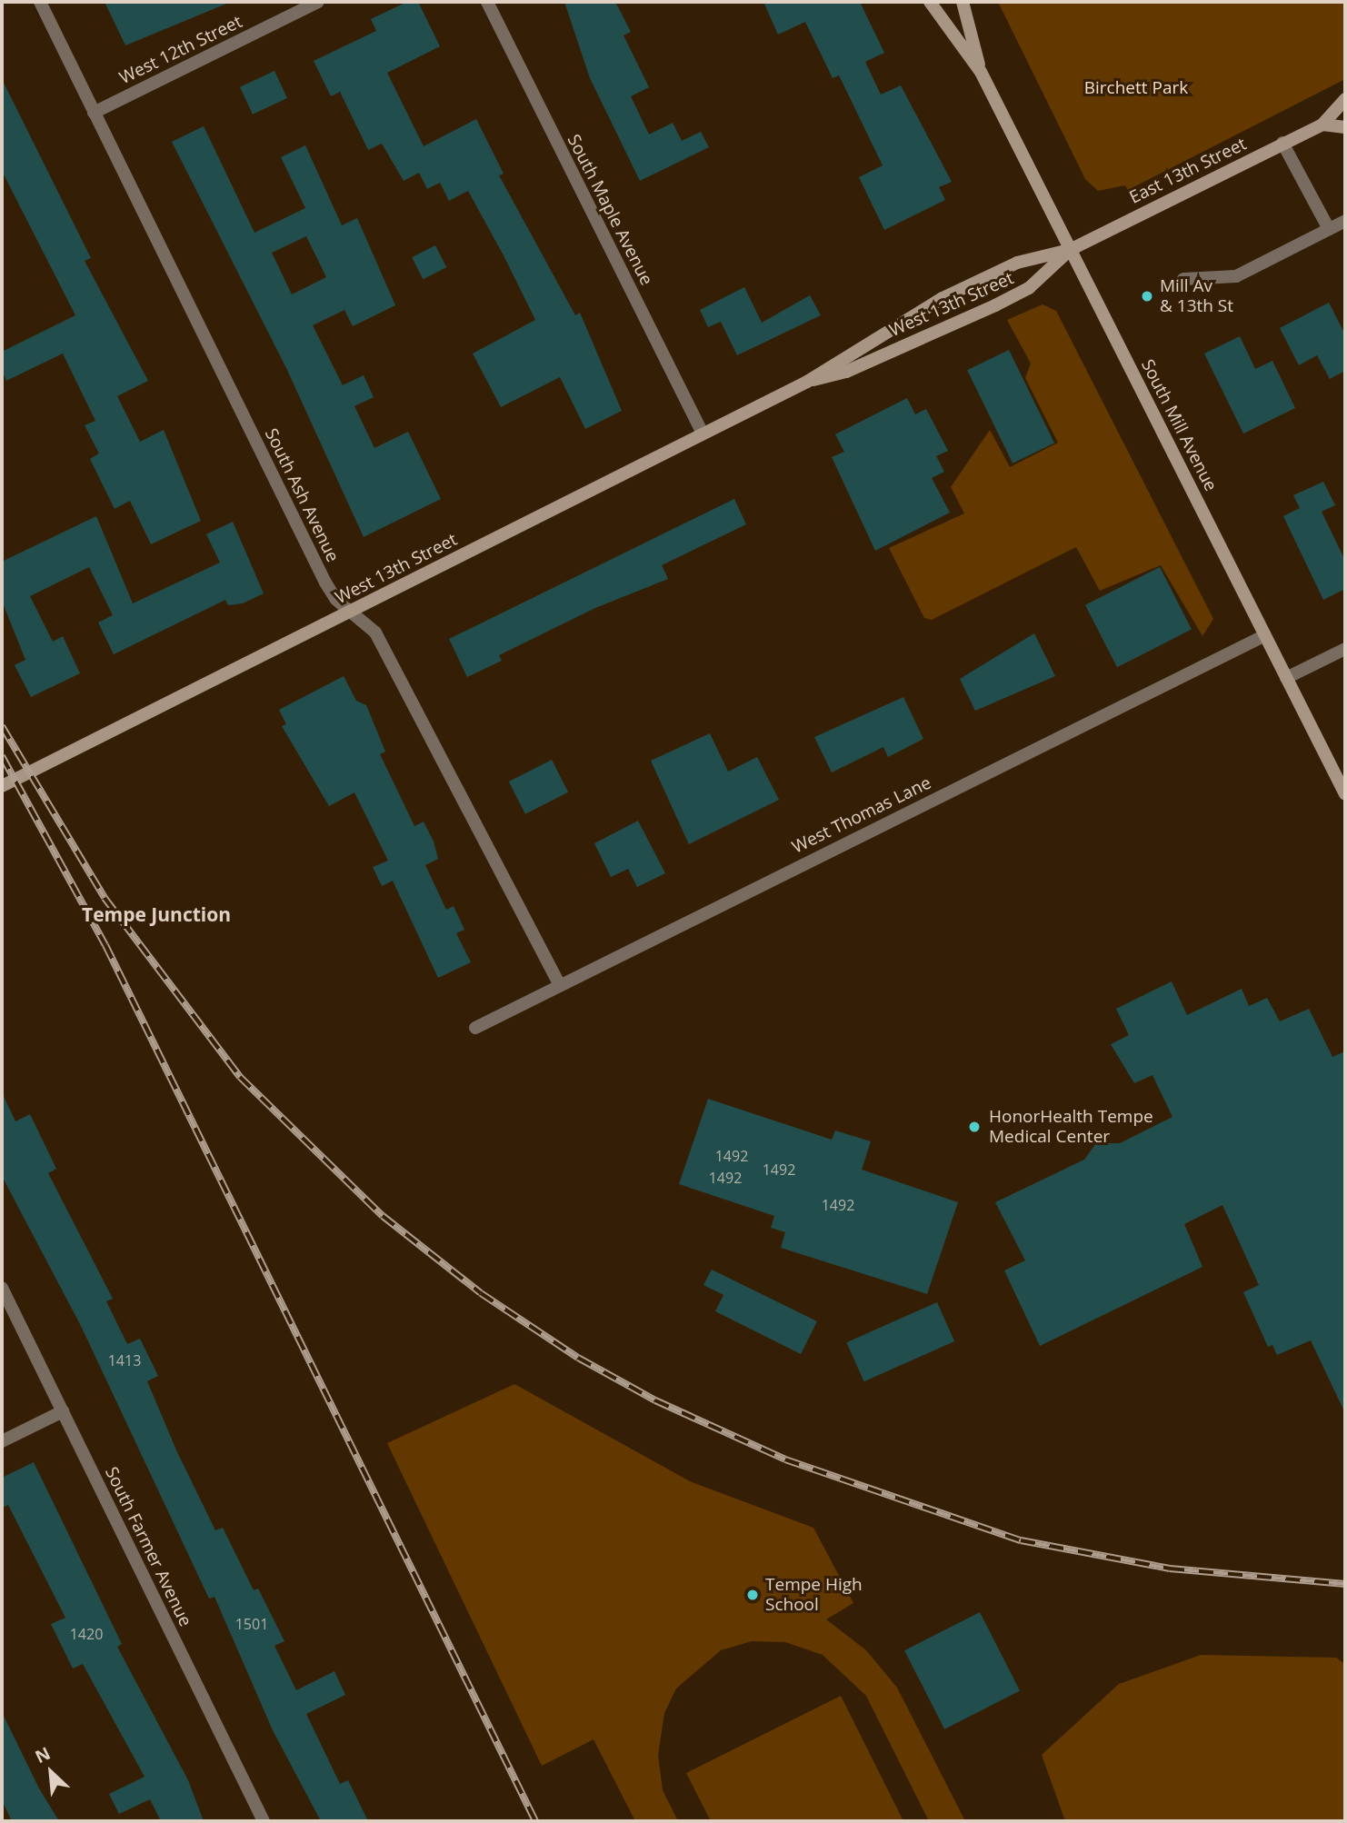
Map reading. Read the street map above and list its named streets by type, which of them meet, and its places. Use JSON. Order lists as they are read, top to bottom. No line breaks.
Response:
{"streets":{"street":["West 12th Street","East 13th Street","South Maple Avenue","West 13th Street","South Mill Avenue","South Ash Avenue","West Thomas Lane","South Farmer Avenue"]},"crossings":[["West 12th Street","South Ash Avenue"],["East 13th Street","West 13th Street"],["East 13th Street","South Mill Avenue"],["South Maple Avenue","West 13th Street"],["West 13th Street","South Mill Avenue"],["West 13th Street","South Ash Avenue"],["South Mill Avenue","West Thomas Lane"],["South Ash Avenue","West Thomas Lane"]],"districts":["Tempe Junction"],"parks":["Birchett Park"],"places":["Mill Av & 13th St","HonorHealth Tempe Medical Center","Tempe High School"],"house_numbers":["1492","1492","1492","1492","1413","1501","1420"],"north":"top left"}
